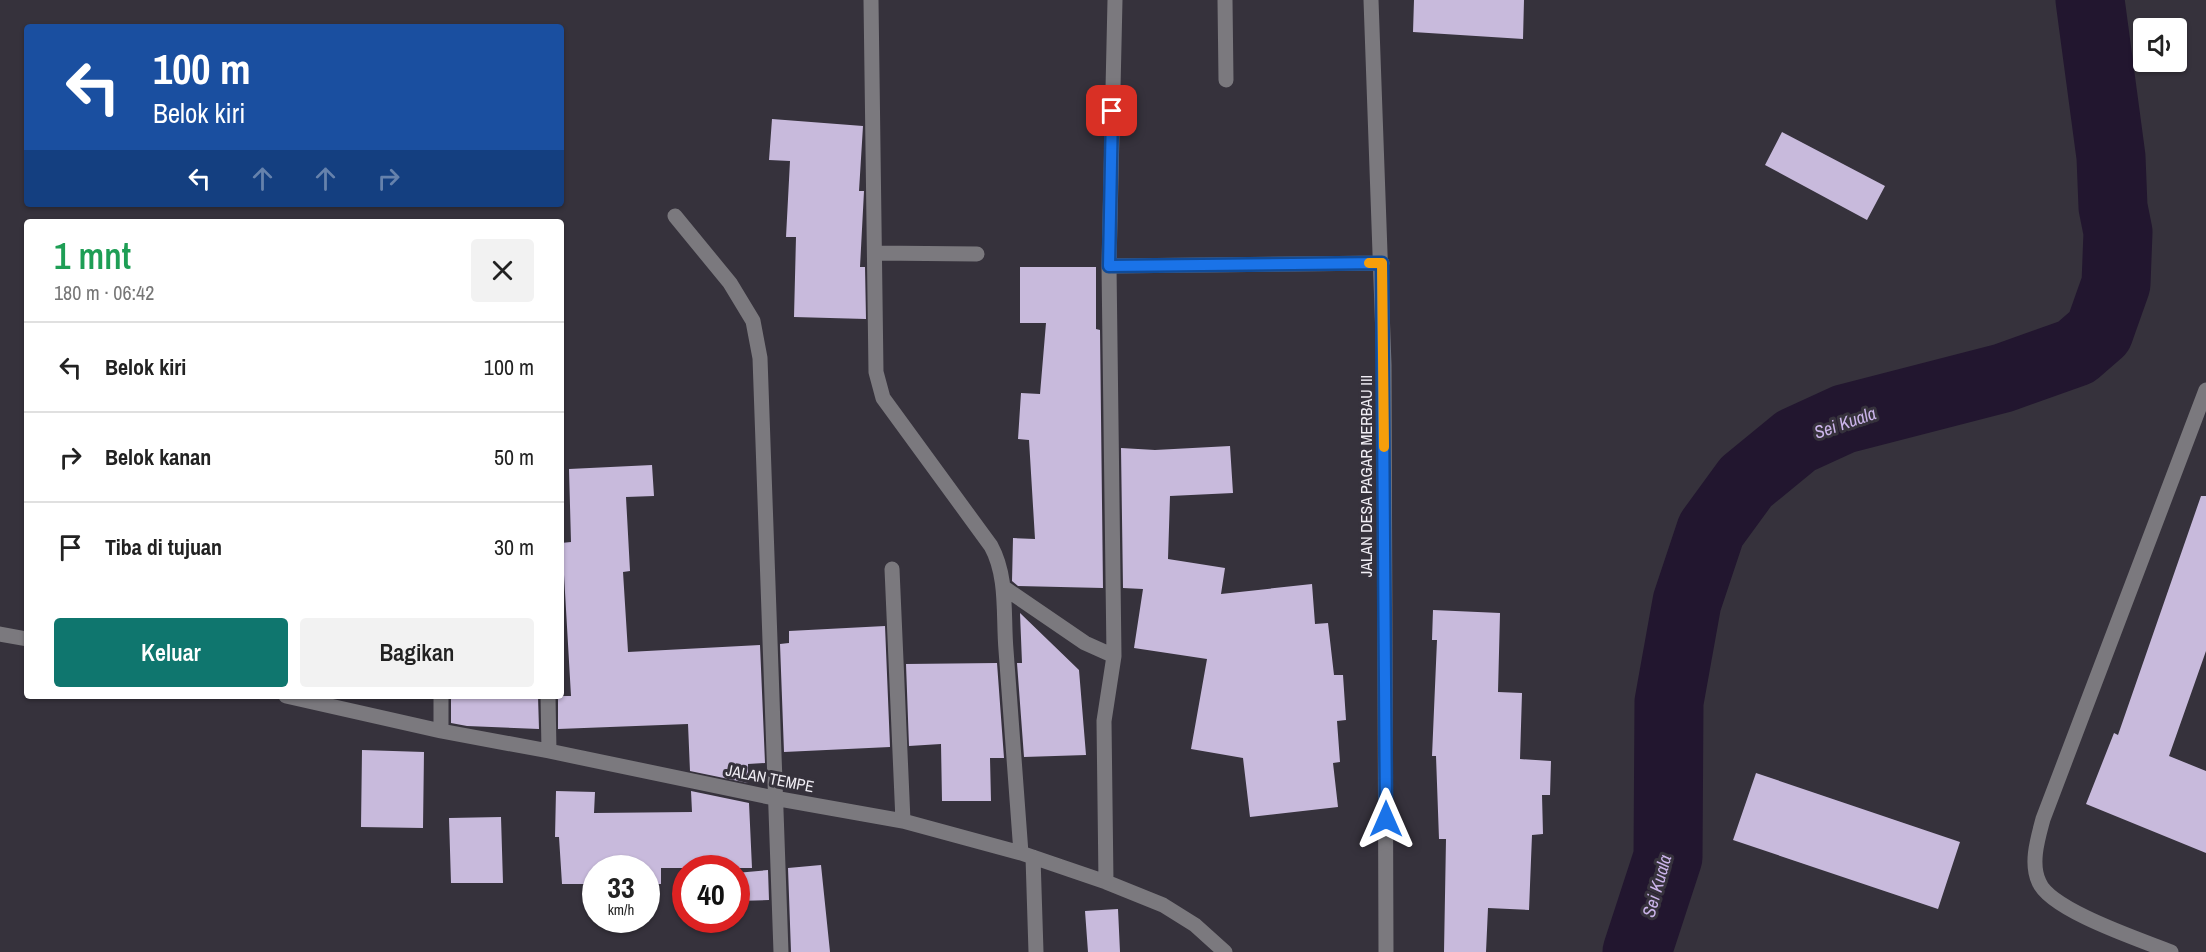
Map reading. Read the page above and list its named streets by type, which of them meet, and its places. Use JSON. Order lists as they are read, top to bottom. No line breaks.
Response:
{"streets":{"street":["JALAN DESA PAGAR MERBAU III","JALAN TEMPE"]},"water":["Sei Kuala"],"page":{"turn":["100 m","Belok kiri"],"heading":["1 mnt","180 m · 06:42"],"list":[{"name":"Belok kiri","value":"100 m"},{"name":"Belok kanan","value":"50 m"},{"name":"Tiba di tujuan","value":"30 m"}],"buttons":["Keluar","Bagikan"],"speed":"33 km/h","limit":"40"}}
